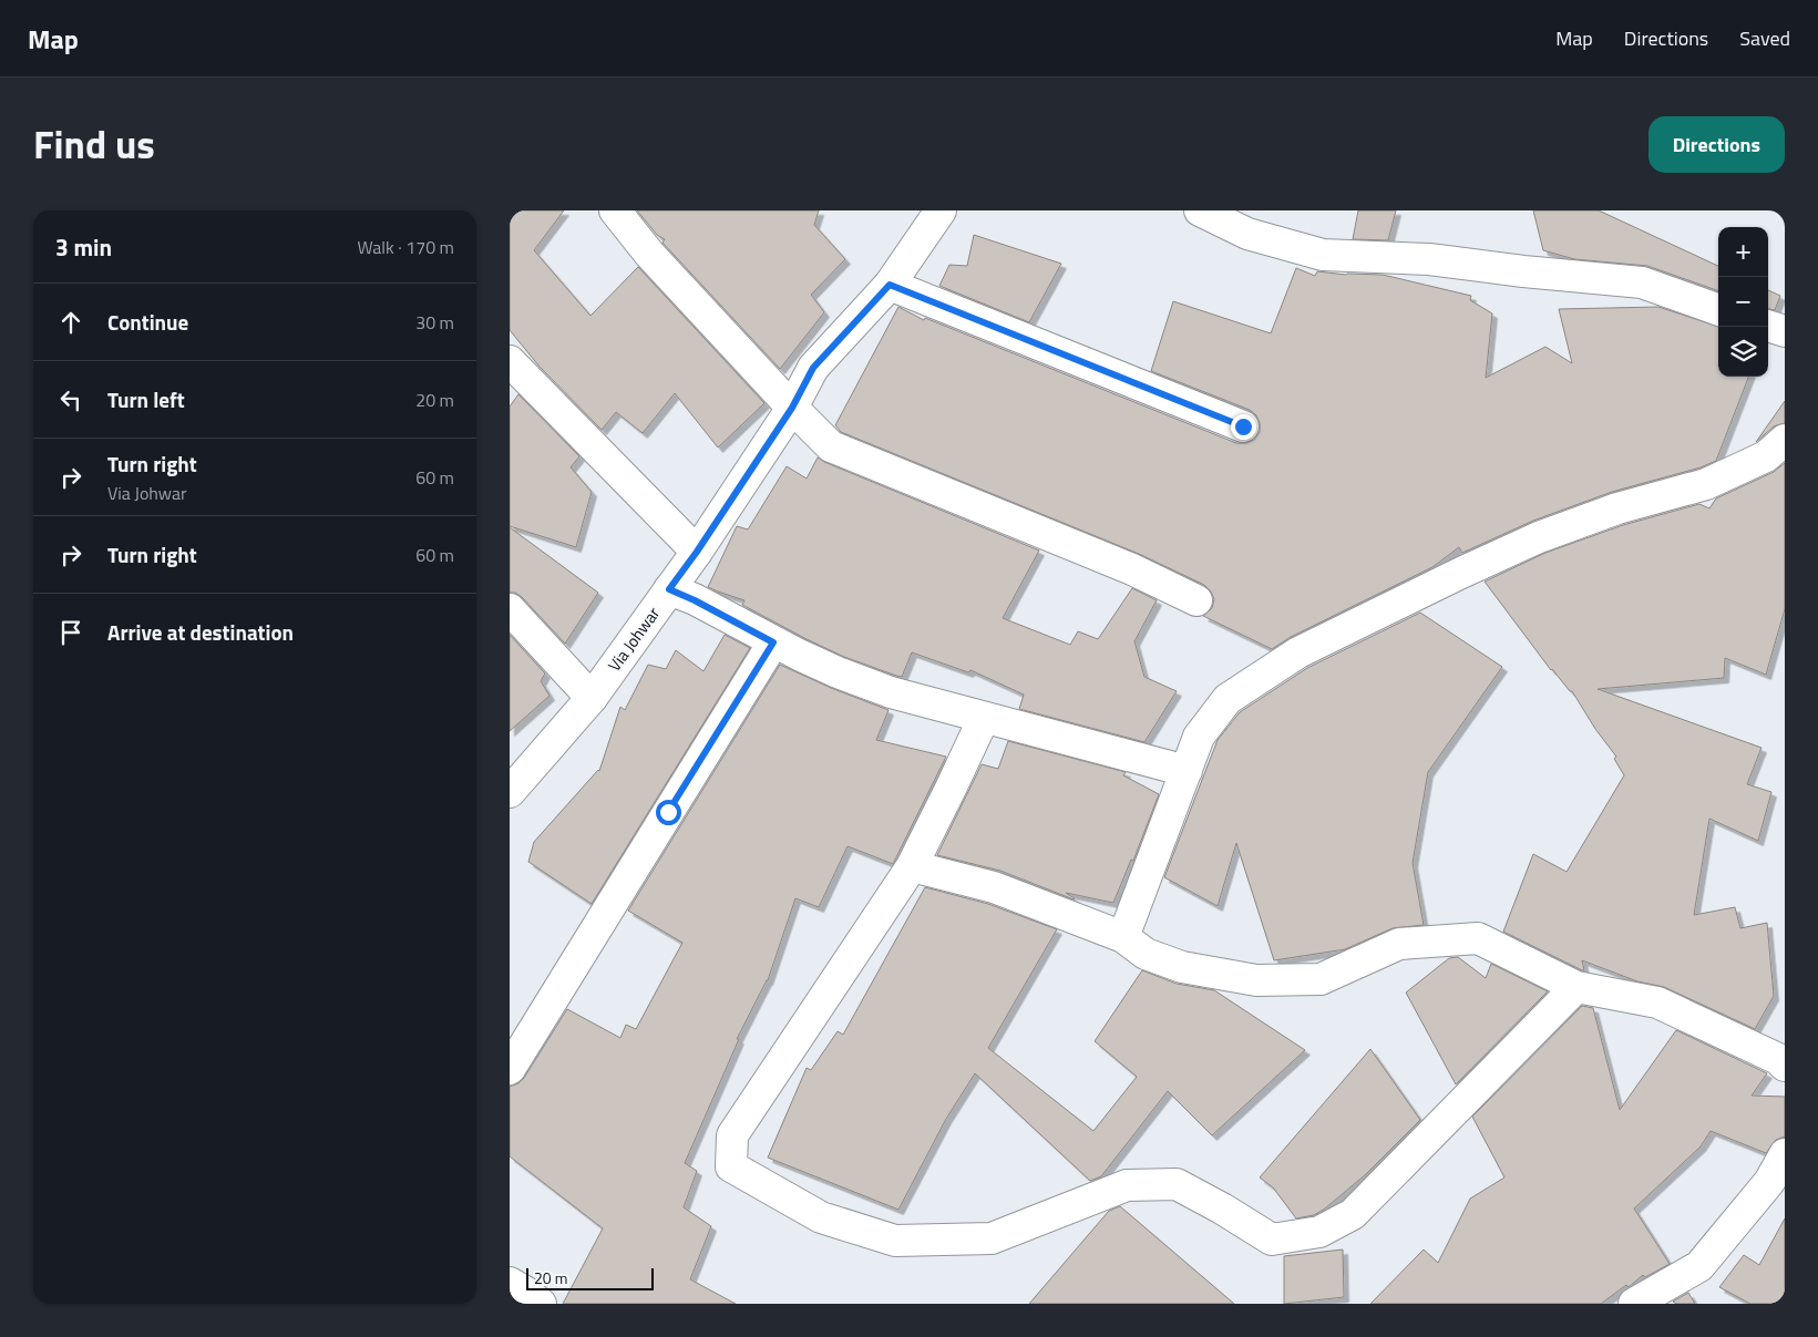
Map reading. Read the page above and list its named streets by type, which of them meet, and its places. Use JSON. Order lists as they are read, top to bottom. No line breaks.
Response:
{"streets":{"street":["Via Johwar"]},"scale_bar":"20 m","page":{"header":"Map","nav":["Map","Directions","Saved"],"title":"Find us","buttons":"Directions","heading":["3 min","Walk · 170 m"],"map_buttons":["+","−"],"list":[["Continue","30 m"],["Turn left","20 m"],["Turn right","Via Johwar","60 m"],["Turn right","60 m"],"Arrive at destination"],"scale":"20 m"}}
